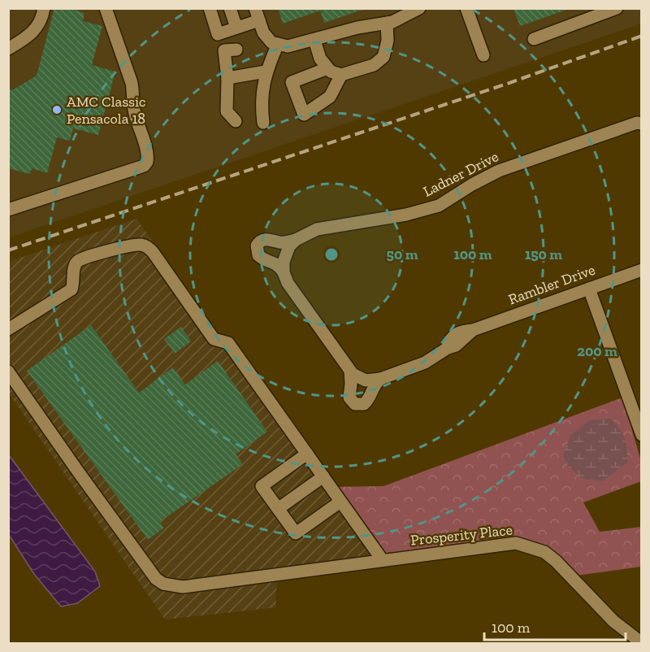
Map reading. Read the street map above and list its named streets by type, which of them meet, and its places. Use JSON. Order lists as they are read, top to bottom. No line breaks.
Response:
{"streets":{"street":["Ladner Drive","Rambler Drive","Prosperity Place"]},"crossings":[["Ladner Drive","Rambler Drive"]],"places":["AMC Classic Pensacola 18"],"scale_bar":"100 m","rings":["50 m","100 m","150 m","200 m"]}
